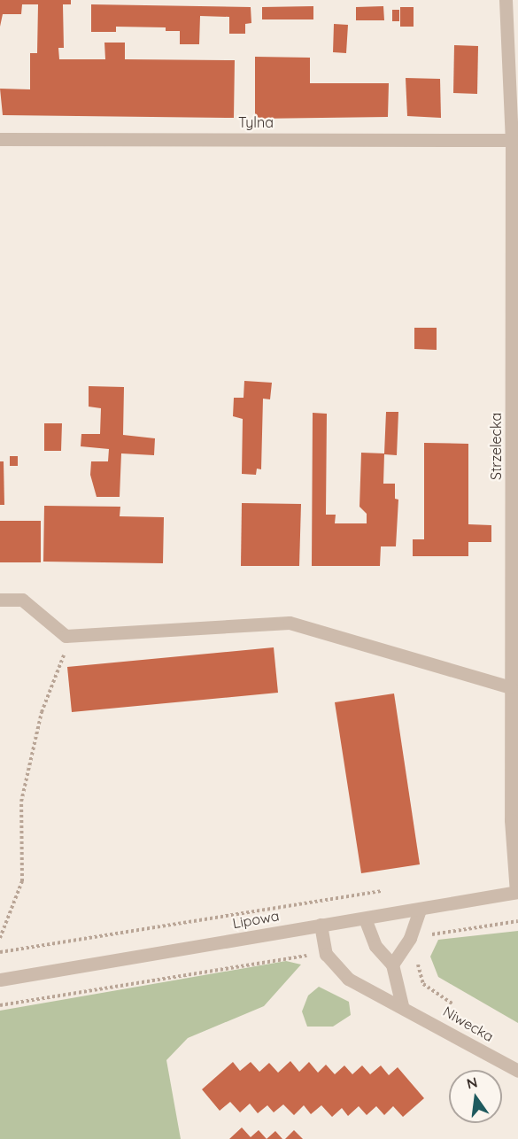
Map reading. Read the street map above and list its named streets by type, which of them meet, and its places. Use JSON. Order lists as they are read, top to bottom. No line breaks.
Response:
{"streets":{"street":["Tylna","Strzelecka","Lipowa","Niwecka"]},"crossings":[["Tylna","Strzelecka"],["Strzelecka","Lipowa"]],"north":"top"}
